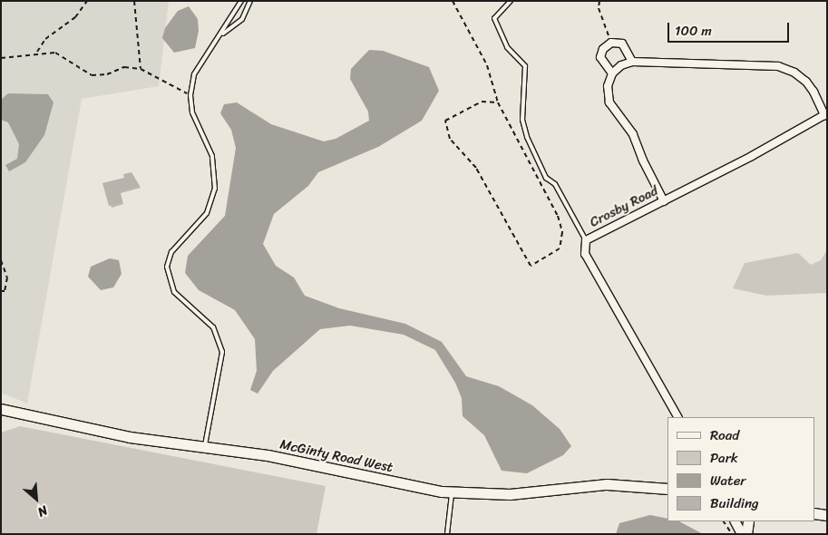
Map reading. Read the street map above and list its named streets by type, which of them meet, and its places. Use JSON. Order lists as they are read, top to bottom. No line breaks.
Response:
{"streets":{"main road":["McGinty Road West"],"street":["Crosby Road"]},"legend":["Road","Park","Water","Building"],"scale_bar":"100 m","north":"bottom right"}
